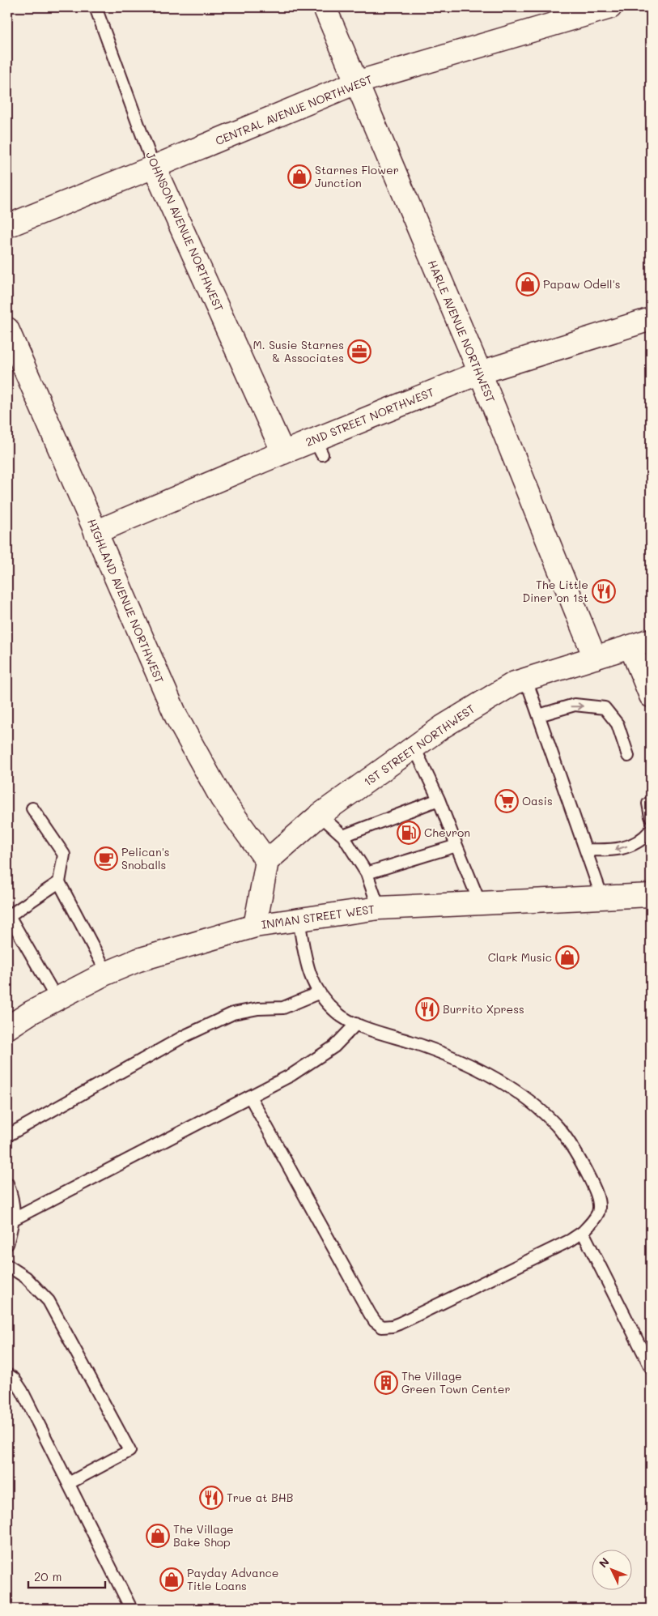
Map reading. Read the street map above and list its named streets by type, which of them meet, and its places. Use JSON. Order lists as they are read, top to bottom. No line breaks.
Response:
{"streets":{"street":["CENTRAL AVENUE NORTHWEST","JOHNSON AVENUE NORTHWEST","HARLE AVENUE NORTHWEST","2ND STREET NORTHWEST","HIGHLAND AVENUE NORTHWEST","1ST STREET NORTHWEST","INMAN STREET WEST"]},"crossings":[["CENTRAL AVENUE NORTHWEST","JOHNSON AVENUE NORTHWEST"],["CENTRAL AVENUE NORTHWEST","HARLE AVENUE NORTHWEST"],["JOHNSON AVENUE NORTHWEST","2ND STREET NORTHWEST"],["HARLE AVENUE NORTHWEST","2ND STREET NORTHWEST"],["HARLE AVENUE NORTHWEST","1ST STREET NORTHWEST"],["2ND STREET NORTHWEST","HIGHLAND AVENUE NORTHWEST"],["HIGHLAND AVENUE NORTHWEST","1ST STREET NORTHWEST"]],"places":{"shop":["Starnes Flower Junction","Papaw Odell's","Clark Music","The Village Bake Shop","Payday Advance Title Loans"],"office":["M. Susie Starnes & Associates"],"restaurant":["The Little Diner on 1st","Burrito Xpress","True at BHB"],"supermarket":["Oasis"],"fuel station":["Chevron"],"cafe":["Pelican's Snoballs"],"building":["The Village Green Town Center"]},"scale_bar":"20 m","north":"top left"}
